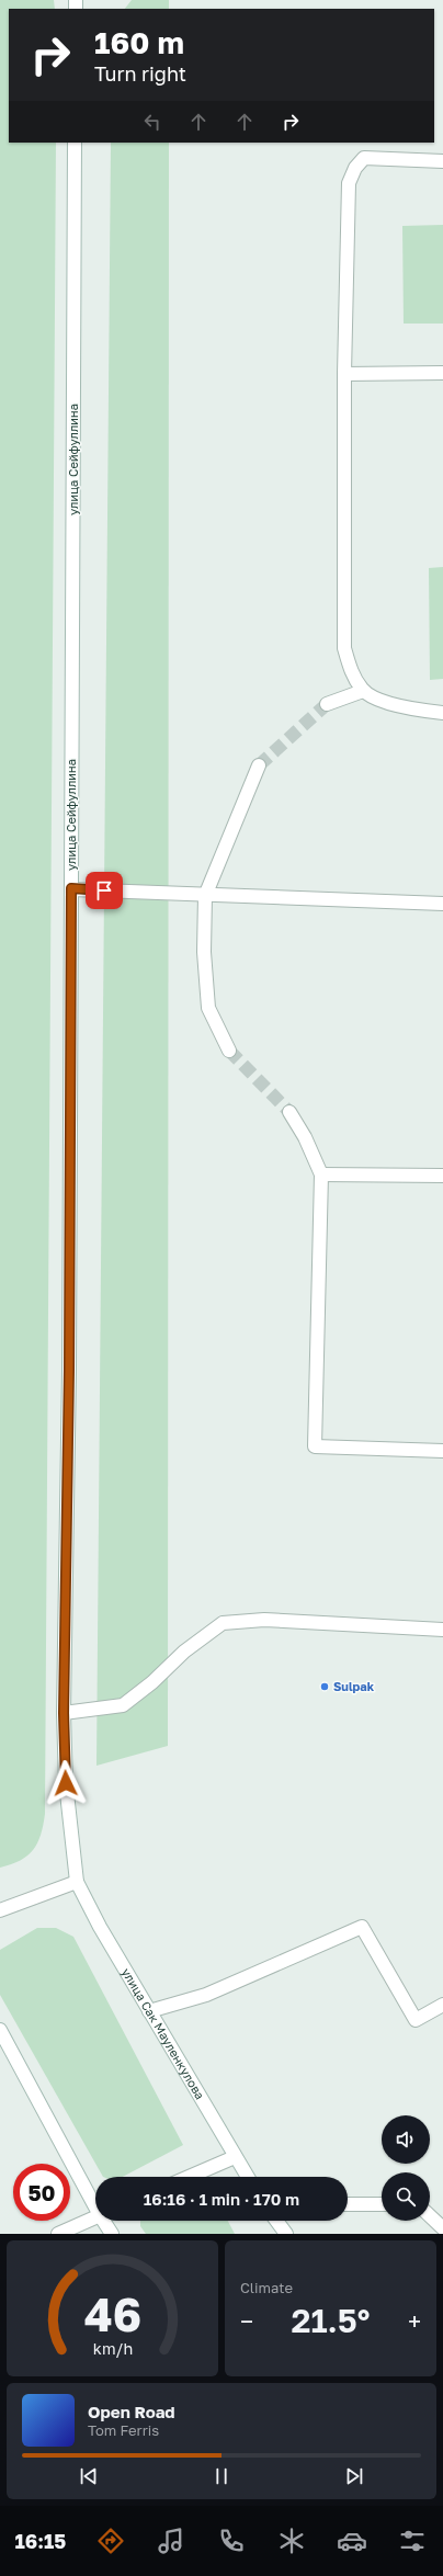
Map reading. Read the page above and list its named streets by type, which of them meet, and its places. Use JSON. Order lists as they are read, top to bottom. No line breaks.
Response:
{"streets":{"street":["улица Сейфуллина","улица Сак Мауленкулова"]},"crossings":[["улица Сейфуллина","улица Сак Мауленкулова"]],"places":["Sulpak"],"page":{"turn":["160 m","Turn right"],"limit":"50","trip":"16:16 · 1 min · 170 m","tile":"Climate","heat":["−","21.5°","+"],"song":["Open Road","Tom Ferris"],"tabs":"16:15","gauge":["46","km/h"]}}
